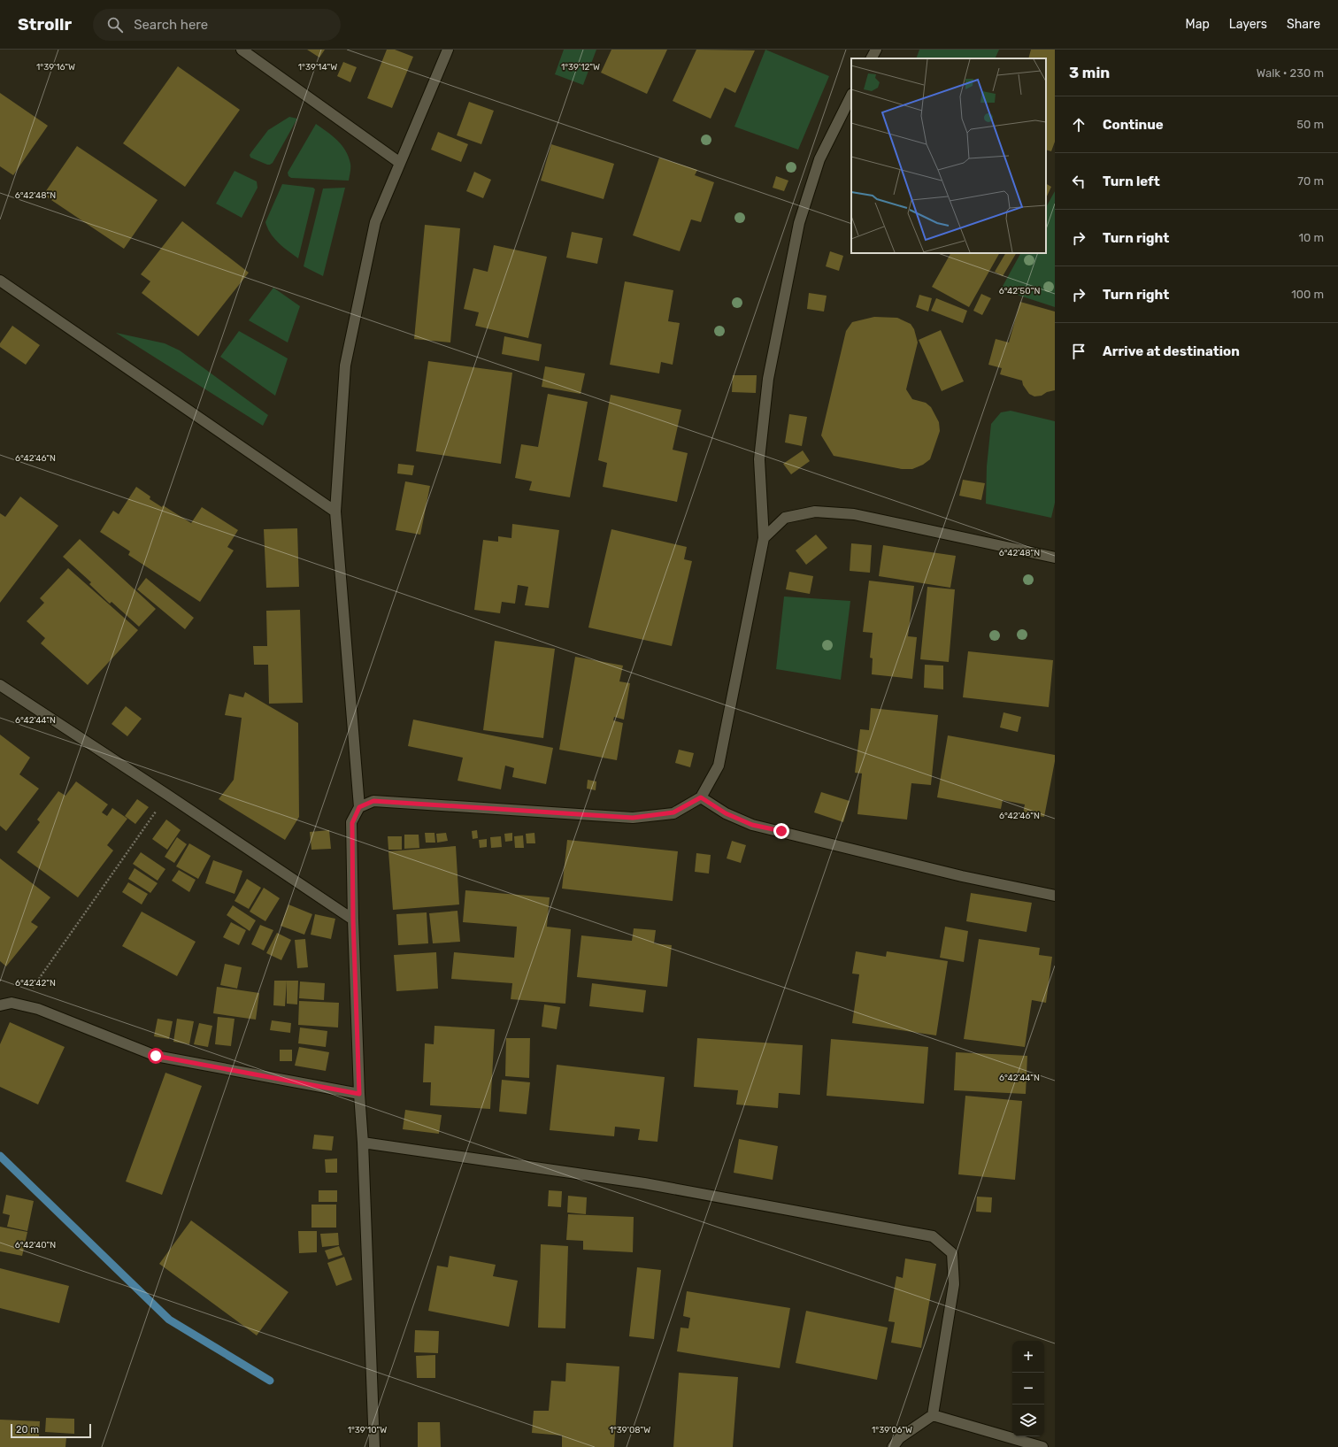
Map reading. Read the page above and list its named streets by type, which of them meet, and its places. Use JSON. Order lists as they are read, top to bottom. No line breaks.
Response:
{"scale_bar":"20 m","page":{"header":"Strollr","search":"Search here","nav":["Map","Layers","Share"],"heading":["3 min","Walk · 230 m"],"list":[["Continue","50 m"],["Turn left","70 m"],["Turn right","10 m"],["Turn right","100 m"],"Arrive at destination"],"map_buttons":["+","−"],"scale":"20 m"},"coordinates":["1°39'16\"W","1°39'14\"W","1°39'12\"W","6°42'48\"N","6°42'50\"N","6°42'46\"N","6°42'44\"N","6°42'42\"N","6°42'40\"N","1°39'10\"W","1°39'08\"W","1°39'06\"W"]}
